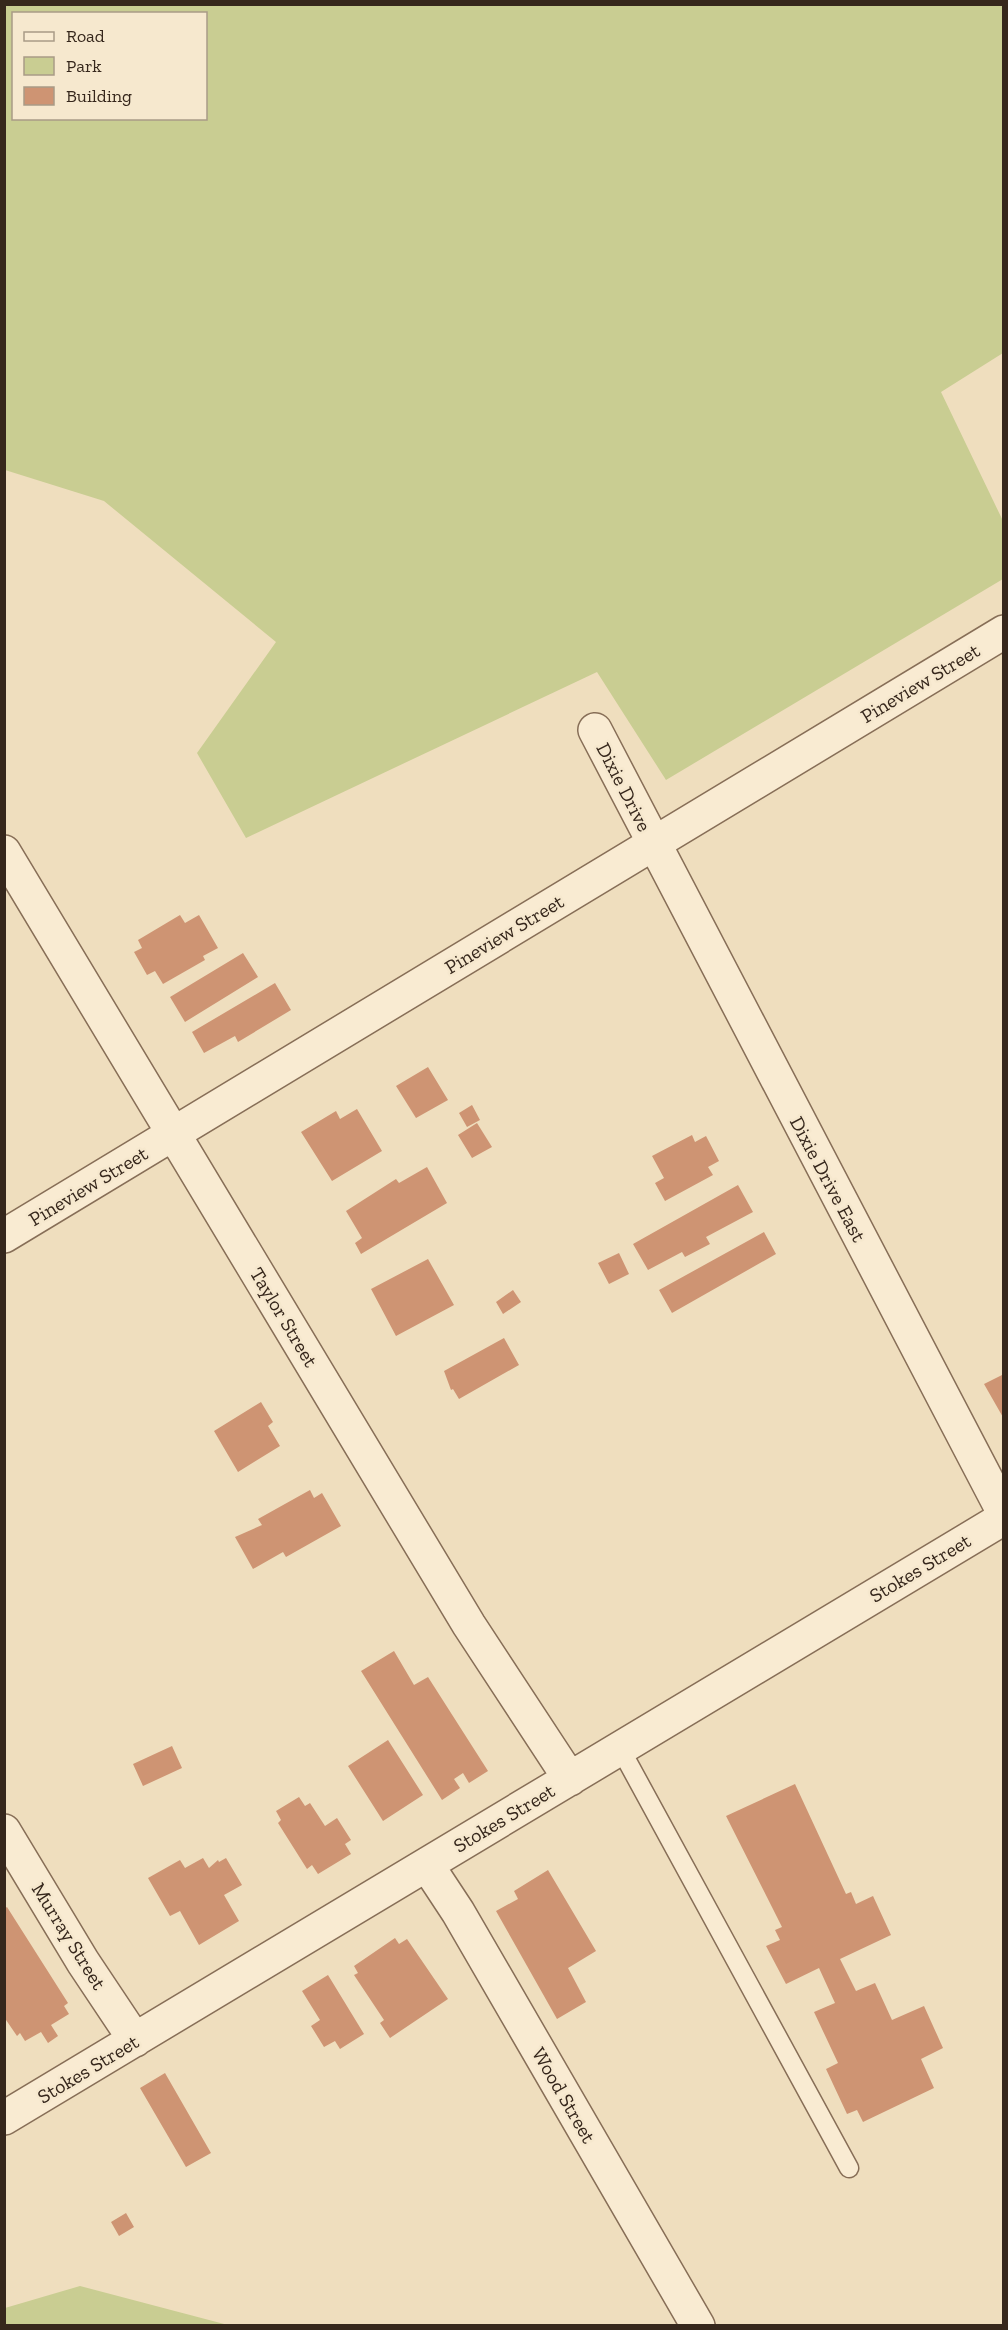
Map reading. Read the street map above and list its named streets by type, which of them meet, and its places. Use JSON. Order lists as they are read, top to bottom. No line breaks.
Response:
{"streets":{"street":["Pineview Street","Dixie Drive","Dixie Drive East","Taylor Street","Stokes Street","Murray Street","Wood Street"]},"crossings":[["Pineview Street","Dixie Drive"],["Pineview Street","Dixie Drive East"],["Pineview Street","Taylor Street"],["Dixie Drive","Dixie Drive East"],["Taylor Street","Stokes Street"],["Stokes Street","Murray Street"],["Stokes Street","Wood Street"]],"legend":["Road","Park","Building"]}
